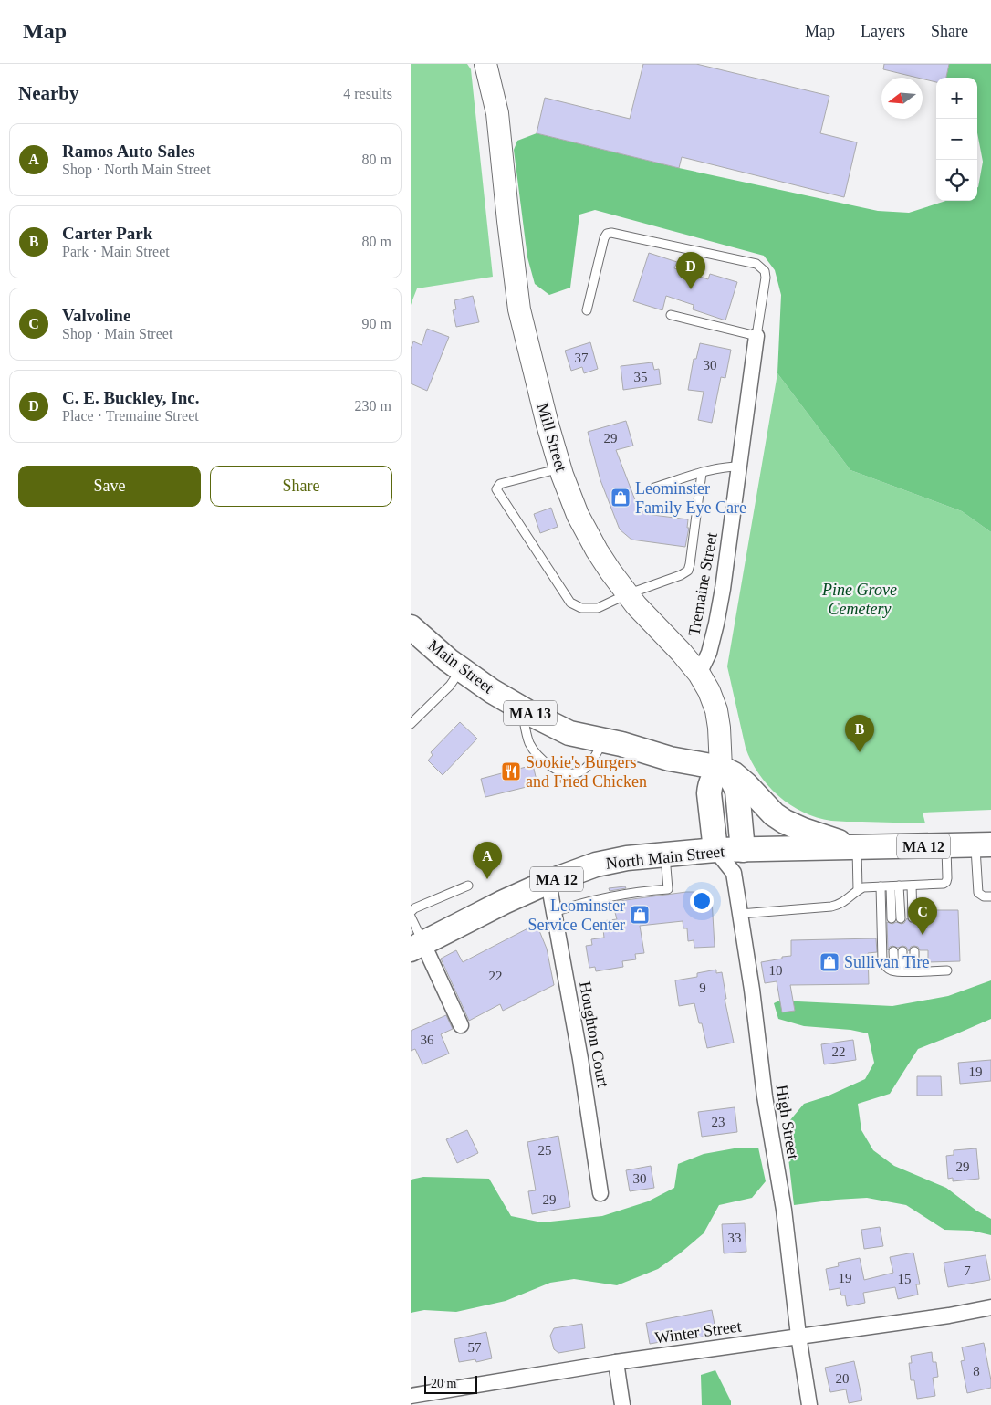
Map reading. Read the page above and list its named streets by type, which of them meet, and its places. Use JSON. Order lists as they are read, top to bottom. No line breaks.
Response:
{"streets":{"main road":["Mill Street","Main Street","MA 13","MA 12","North Main Street"],"street":["Tremaine Street","Houghton Court","High Street","Winter Street"]},"crossings":[["Mill Street","Tremaine Street"],["Mill Street","Main Street"],["MA 12","North Main Street"],["North Main Street","Houghton Court"],["North Main Street","High Street"],["High Street","Winter Street"]],"parks":["Pine Grove Cemetery"],"places":{"shop":["Leominster Family Eye Care","Leominster Service Center","Sullivan Tire"],"restaurant":["Sookie's Burgers and Fried Chicken"]},"house_numbers":["37","30","35","29","10","22","9","36","22","19","23","25","29","30","29","33","7","19","15","57","8","20"],"scale_bar":"20 m","north":"left","page":{"header":"Map","nav":["Map","Layers","Share"],"heading":["Nearby","4 results"],"map_buttons":["+","−"],"list":[{"mark":"A","name":"Ramos Auto Sales","note":"Shop · North Main Street","value":"80 m"},{"mark":"B","name":"Carter Park","note":"Park · Main Street","value":"80 m"},{"mark":"C","name":"Valvoline","note":"Shop · Main Street","value":"90 m"},{"mark":"D","name":"C. E. Buckley, Inc.","note":"Place · Tremaine Street","value":"230 m"}],"pins":["D","B","A","C"],"buttons":["Save","Share"],"scale":"20 m"}}
